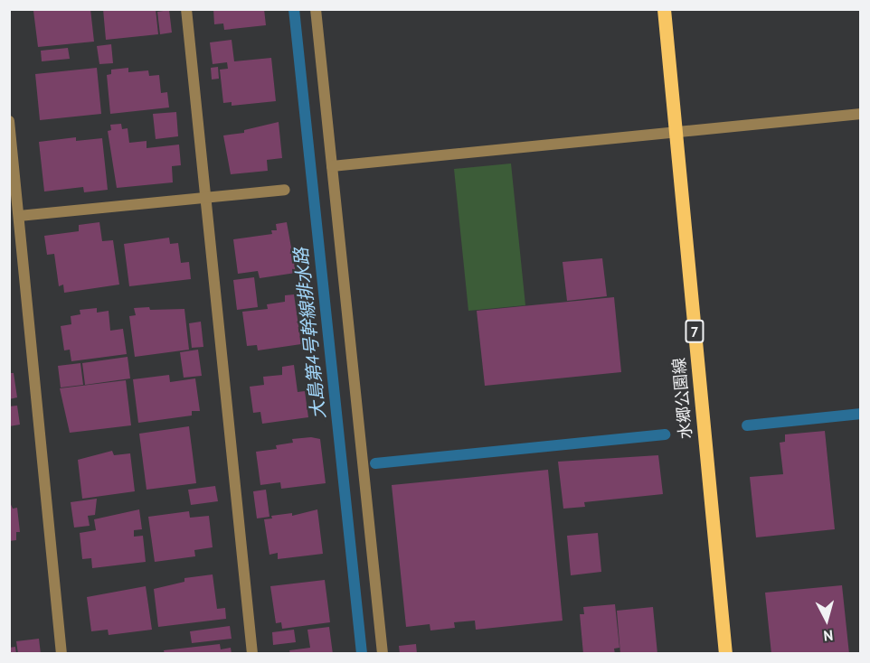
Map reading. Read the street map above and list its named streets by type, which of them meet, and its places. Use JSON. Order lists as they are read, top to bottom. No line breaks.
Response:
{"streets":{"main road":["7","水郷公園線"]},"water":["大島第4号幹線排水路"],"north":"bottom"}
